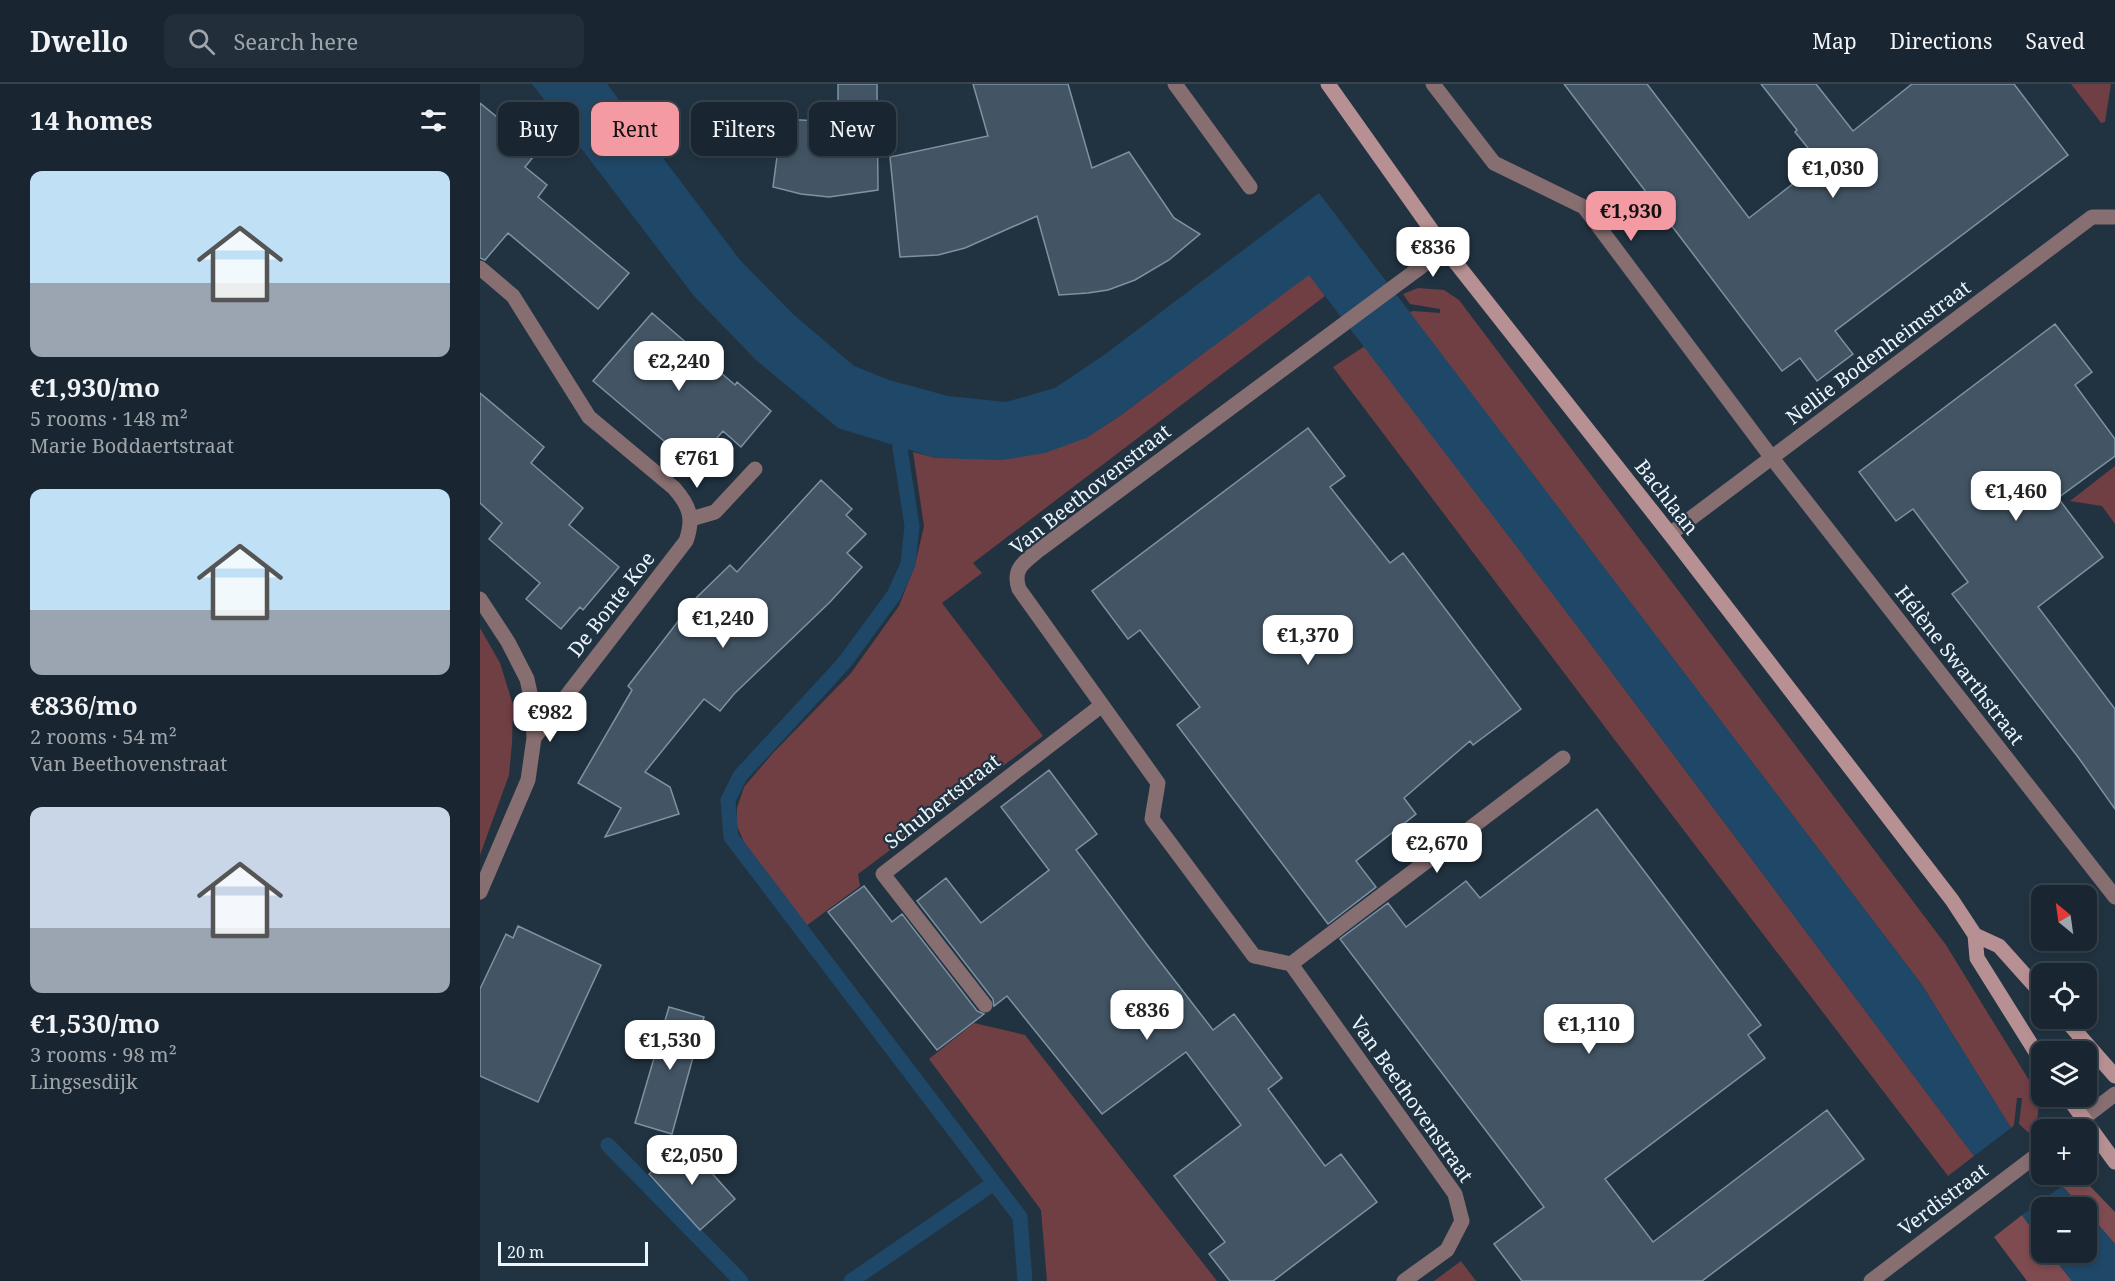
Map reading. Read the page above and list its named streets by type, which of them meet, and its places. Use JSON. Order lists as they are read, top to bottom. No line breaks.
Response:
{"streets":{"street":["Nellie Bodenheimstraat","Van Beethovenstraat","Bachlaan","De Bonte Koe","Hélène Swarthstraat","Schubertstraat","Verdistraat"]},"crossings":[["Nellie Bodenheimstraat","Bachlaan"],["Nellie Bodenheimstraat","Hélène Swarthstraat"],["Van Beethovenstraat","Bachlaan"],["Van Beethovenstraat","Schubertstraat"]],"scale_bar":"20 m","north":"top left","page":{"header":"Dwello","search":"Search here","nav":["Map","Directions","Saved"],"heading":"14 homes","chip":["Buy","Rent","Filters","New"],"price":["€1,030","€1,930","€836","€2,240","€761","€1,460","€1,240","€1,370","€982","€2,670","€836","€1,110","€1,530","€2,050"],"list":[{"name":"€1,930/mo","note":"5 rooms · 148 m² · Marie Boddaertstraat"},{"name":"€836/mo","note":"2 rooms · 54 m² · Van Beethovenstraat"},{"name":"€1,530/mo","note":"3 rooms · 98 m² · Lingsesdijk"}],"map_buttons":["+","−"],"scale":"20 m"}}
